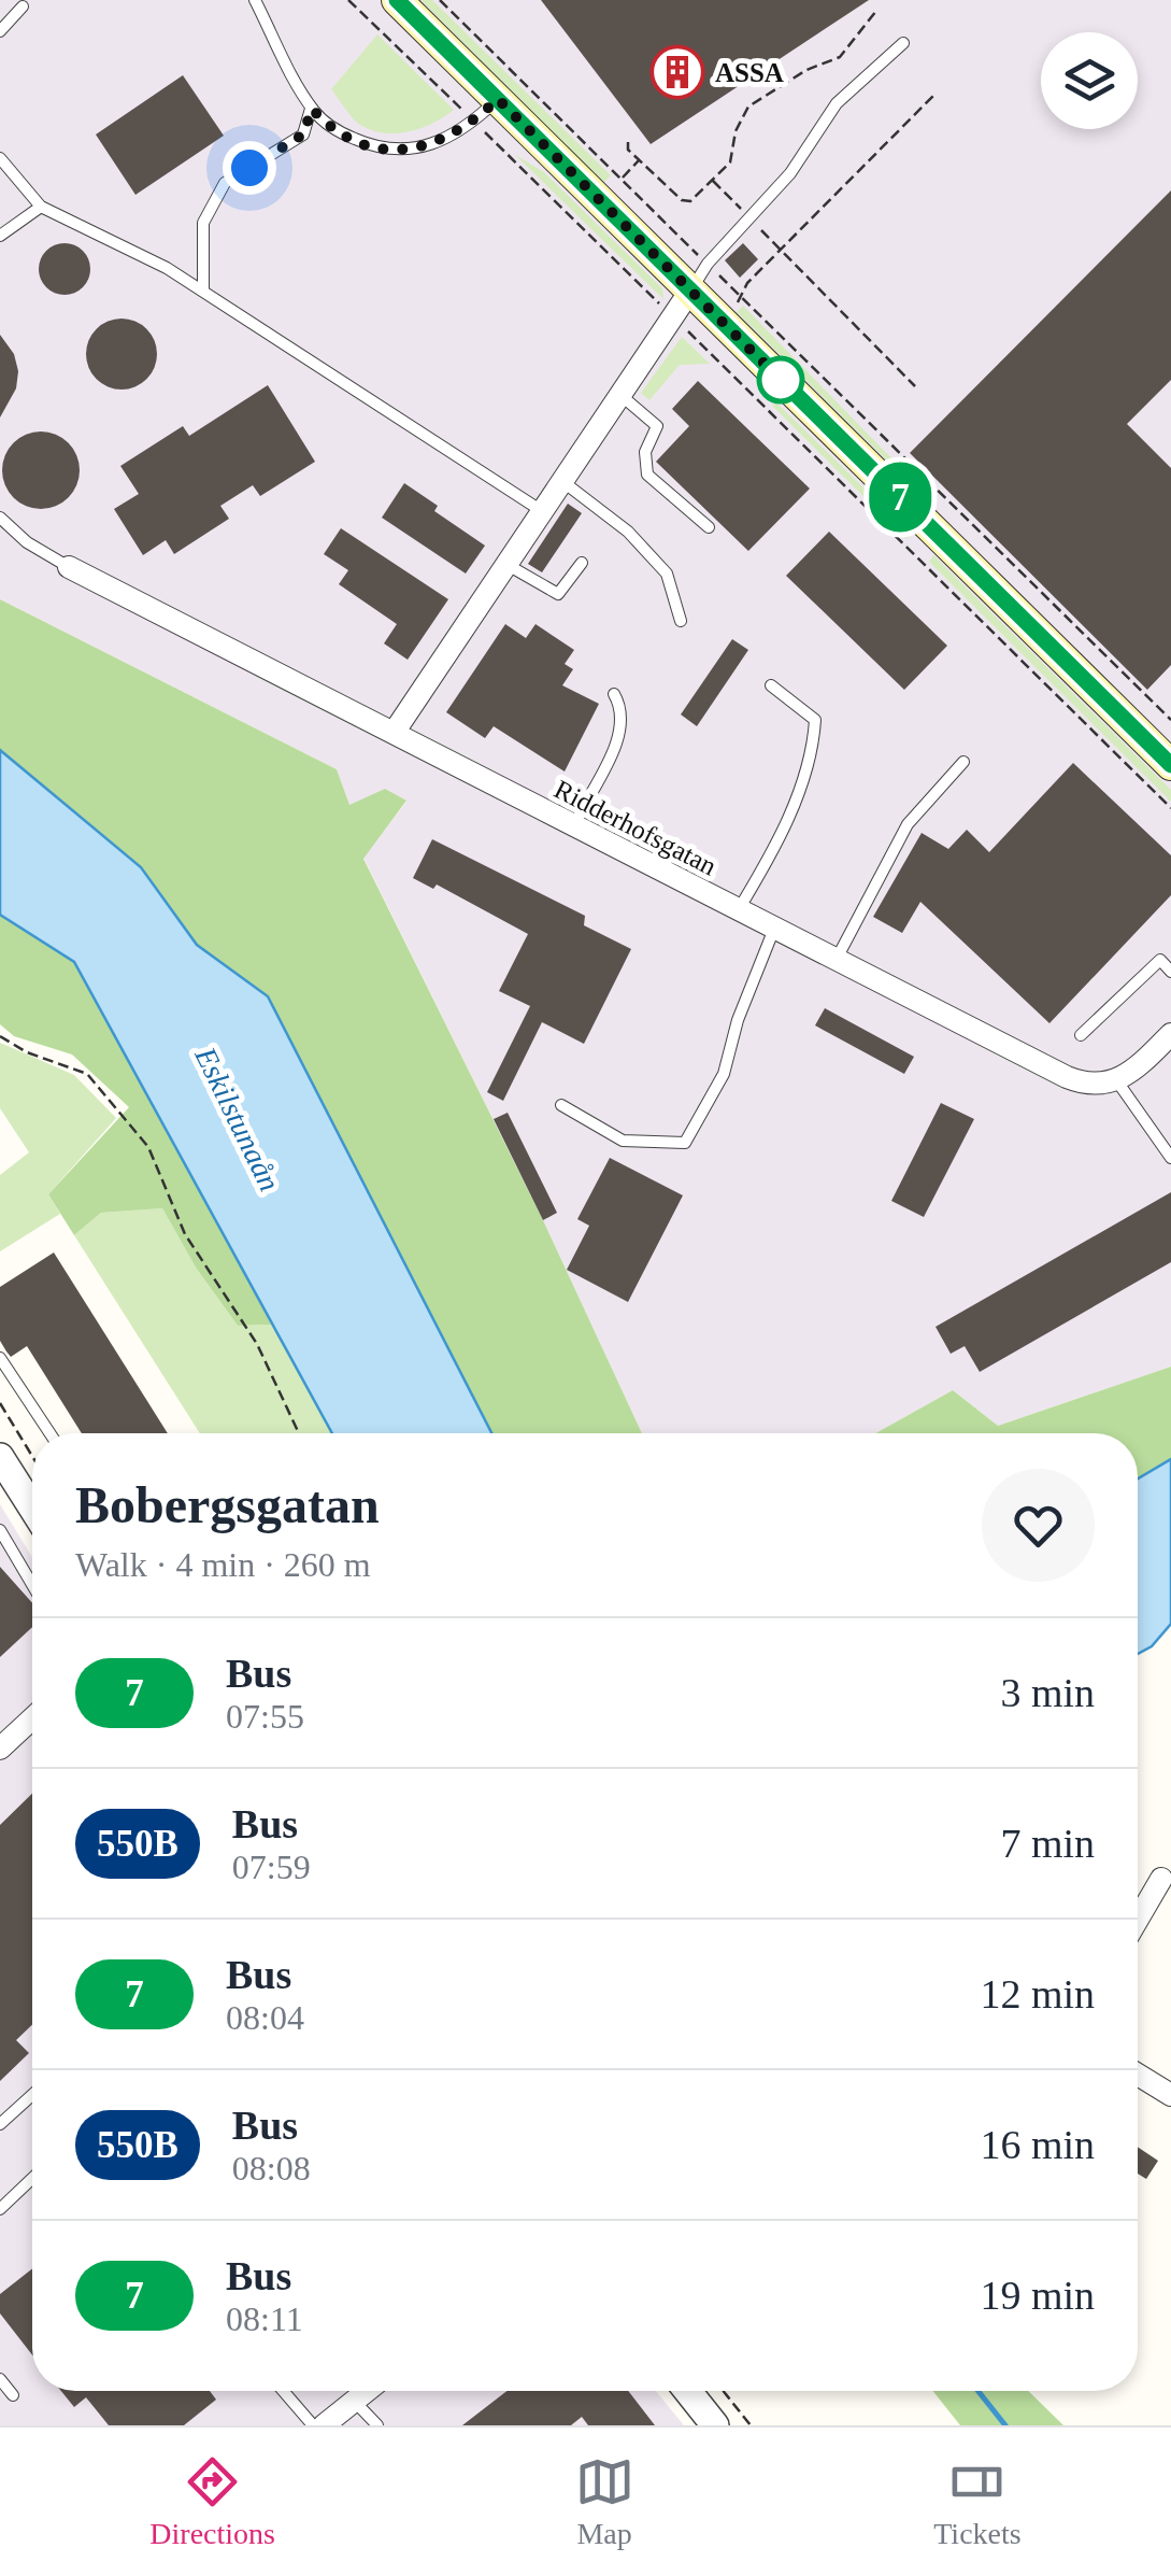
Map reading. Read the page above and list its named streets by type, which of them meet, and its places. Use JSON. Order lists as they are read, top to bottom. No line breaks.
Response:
{"streets":{"street":["Ridderhofsgatan"]},"water":["Eskilstunaån"],"places":{"building":["ASSA"]},"lines":["bus line 7"],"page":{"on_map":"7","heading":["Bobergsgatan","Walk · 4 min · 260 m"],"list":[{"mark":"7","name":"Bus","note":"07:55","value":"3 min"},{"mark":"550B","name":"Bus","note":"07:59","value":"7 min"},{"mark":"7","name":"Bus","note":"08:04","value":"12 min"},{"mark":"550B","name":"Bus","note":"08:08","value":"16 min"},{"mark":"7","name":"Bus","note":"08:11","value":"19 min"}],"tabs":["Directions","Map","Tickets"]}}
